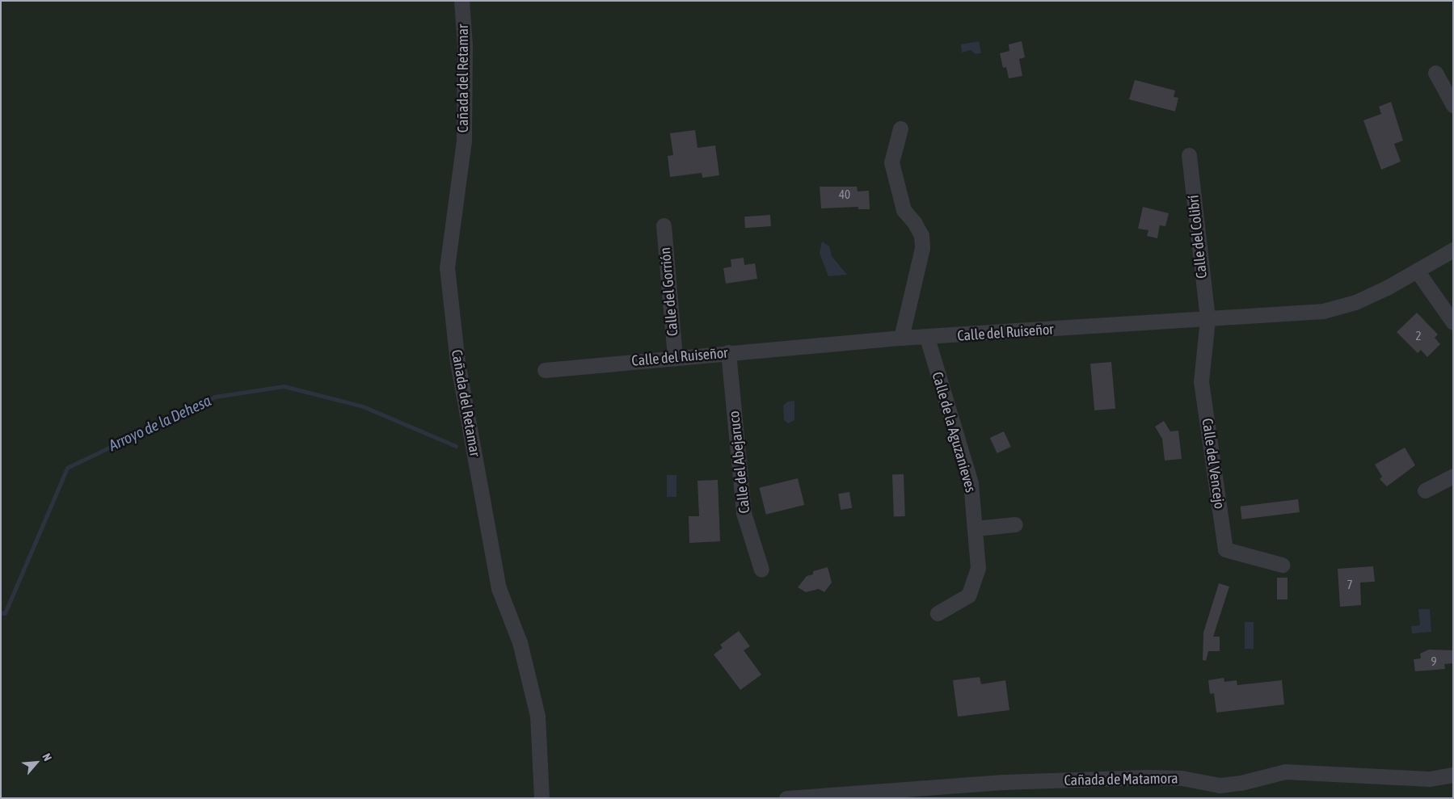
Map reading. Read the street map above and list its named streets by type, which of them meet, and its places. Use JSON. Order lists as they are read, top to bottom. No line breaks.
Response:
{"streets":{"street":["Cañada del Retamar","Calle del Colibrí","Calle del Gorrión","Calle del Ruiseñor","Calle de la Aguzanieves","Calle del Abejaruco","Calle del Vencejo","Cañada de Matamora"]},"crossings":[["Calle del Colibrí","Calle del Ruiseñor"],["Calle del Colibrí","Calle del Vencejo"],["Calle del Gorrión","Calle del Ruiseñor"],["Calle del Ruiseñor","Calle de la Aguzanieves"],["Calle del Ruiseñor","Calle del Abejaruco"],["Calle del Ruiseñor","Calle del Vencejo"]],"water":["Arroyo de la Dehesa"],"house_numbers":["40","2","7","9"],"north":"top right"}
